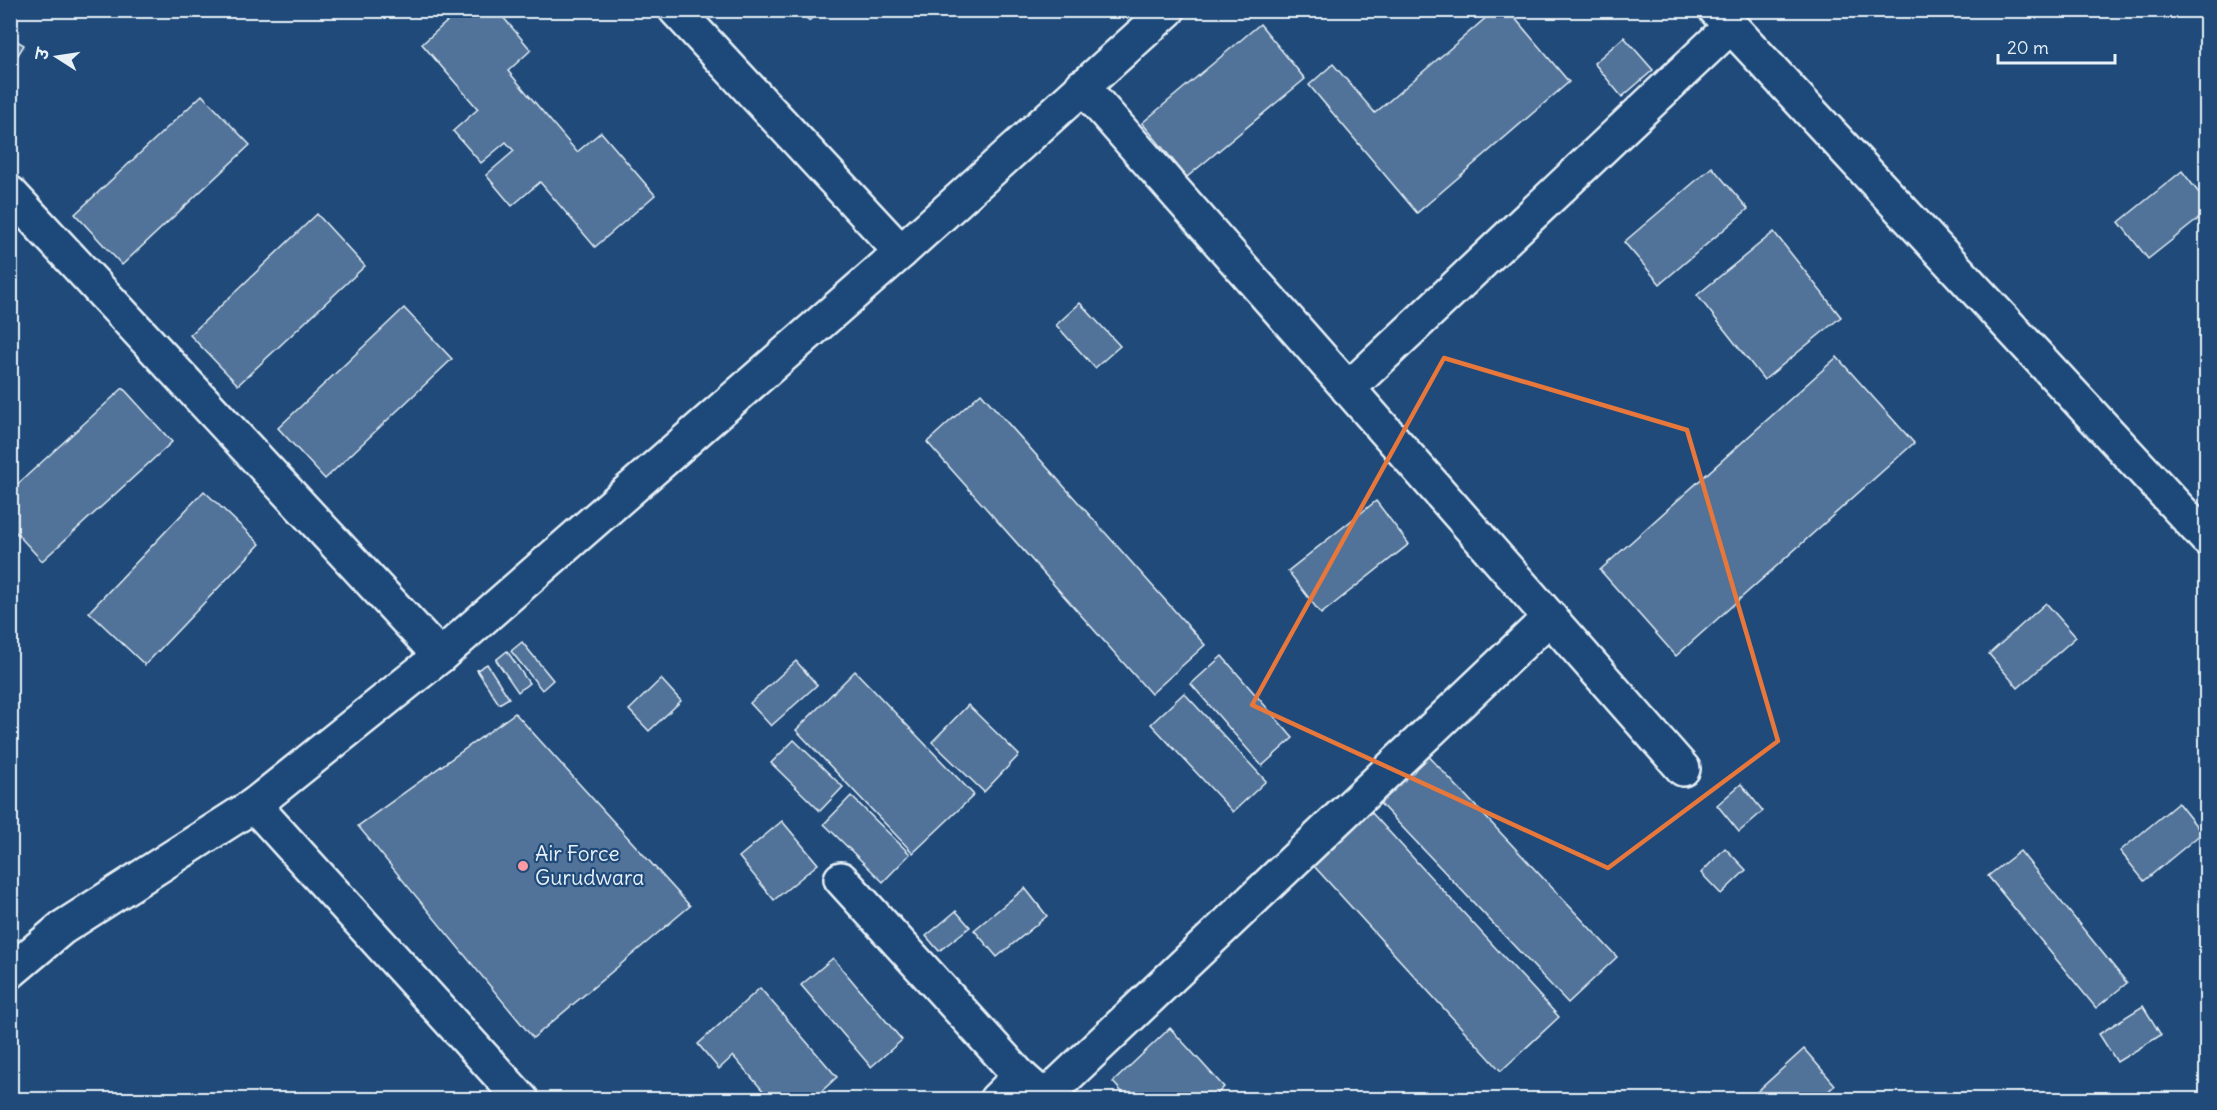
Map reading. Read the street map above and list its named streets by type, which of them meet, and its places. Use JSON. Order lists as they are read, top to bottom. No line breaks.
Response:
{"places":["Air Force Gurudwara"],"scale_bar":"20 m","north":"left"}
